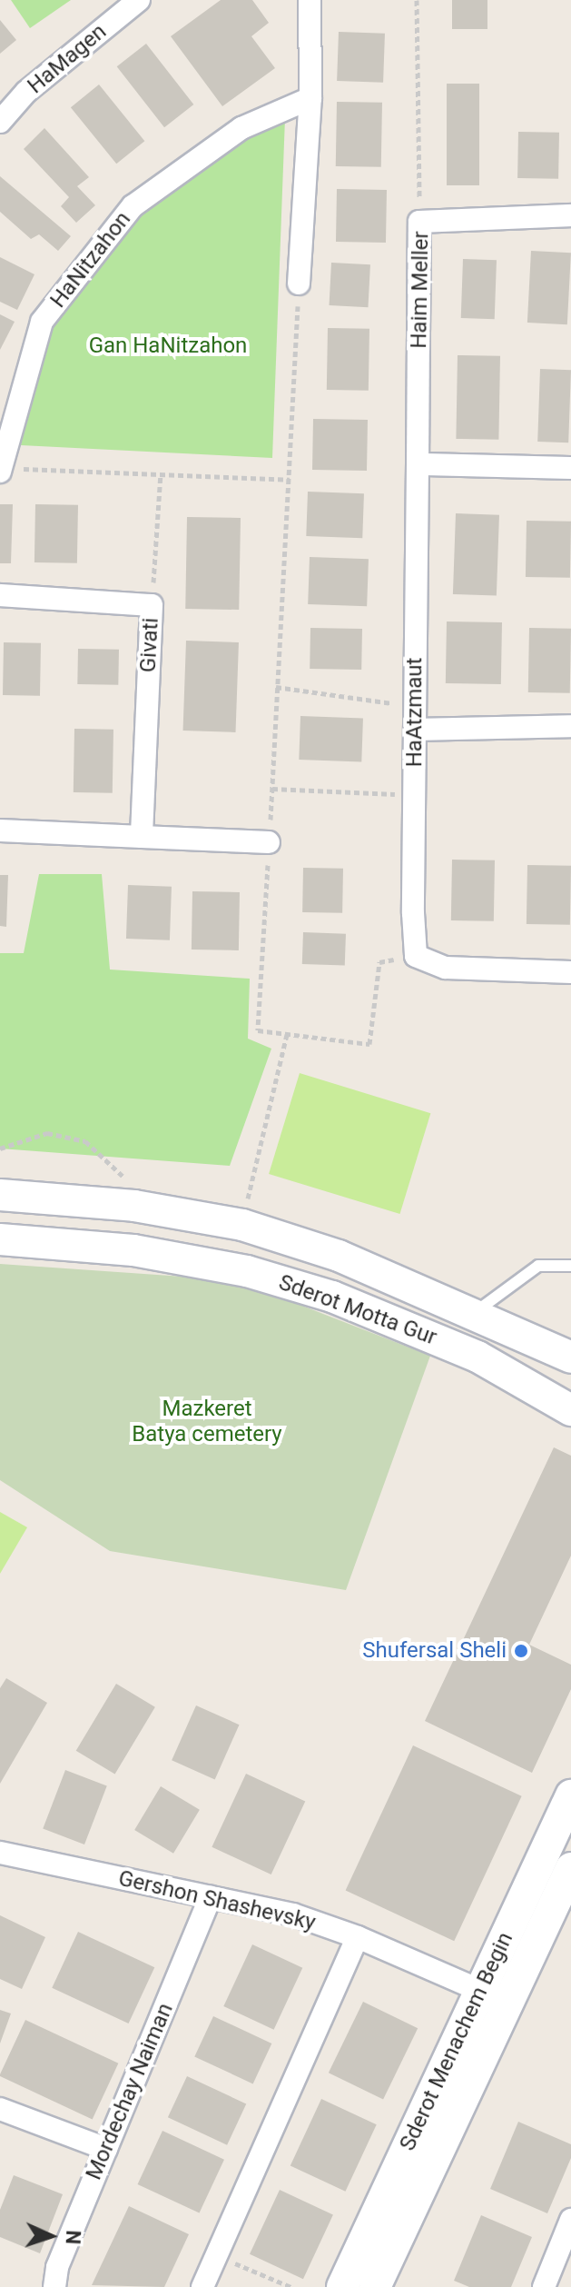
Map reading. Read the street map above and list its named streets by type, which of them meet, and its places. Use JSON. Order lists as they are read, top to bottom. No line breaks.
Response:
{"streets":{"street":["HaMagen","HaNitzahon","Haim Meller","Givati","HaAtzmaut","Sderot Motta Gur","Gershon Shashevsky","Sderot Menachem Begin","Mordechay Naiman"]},"crossings":[["Haim Meller","HaAtzmaut"],["Gershon Shashevsky","Sderot Menachem Begin"],["Gershon Shashevsky","Mordechay Naiman"]],"parks":["Gan HaNitzahon","Mazkeret Batya cemetery"],"places":["Shufersal Sheli"],"north":"right"}
